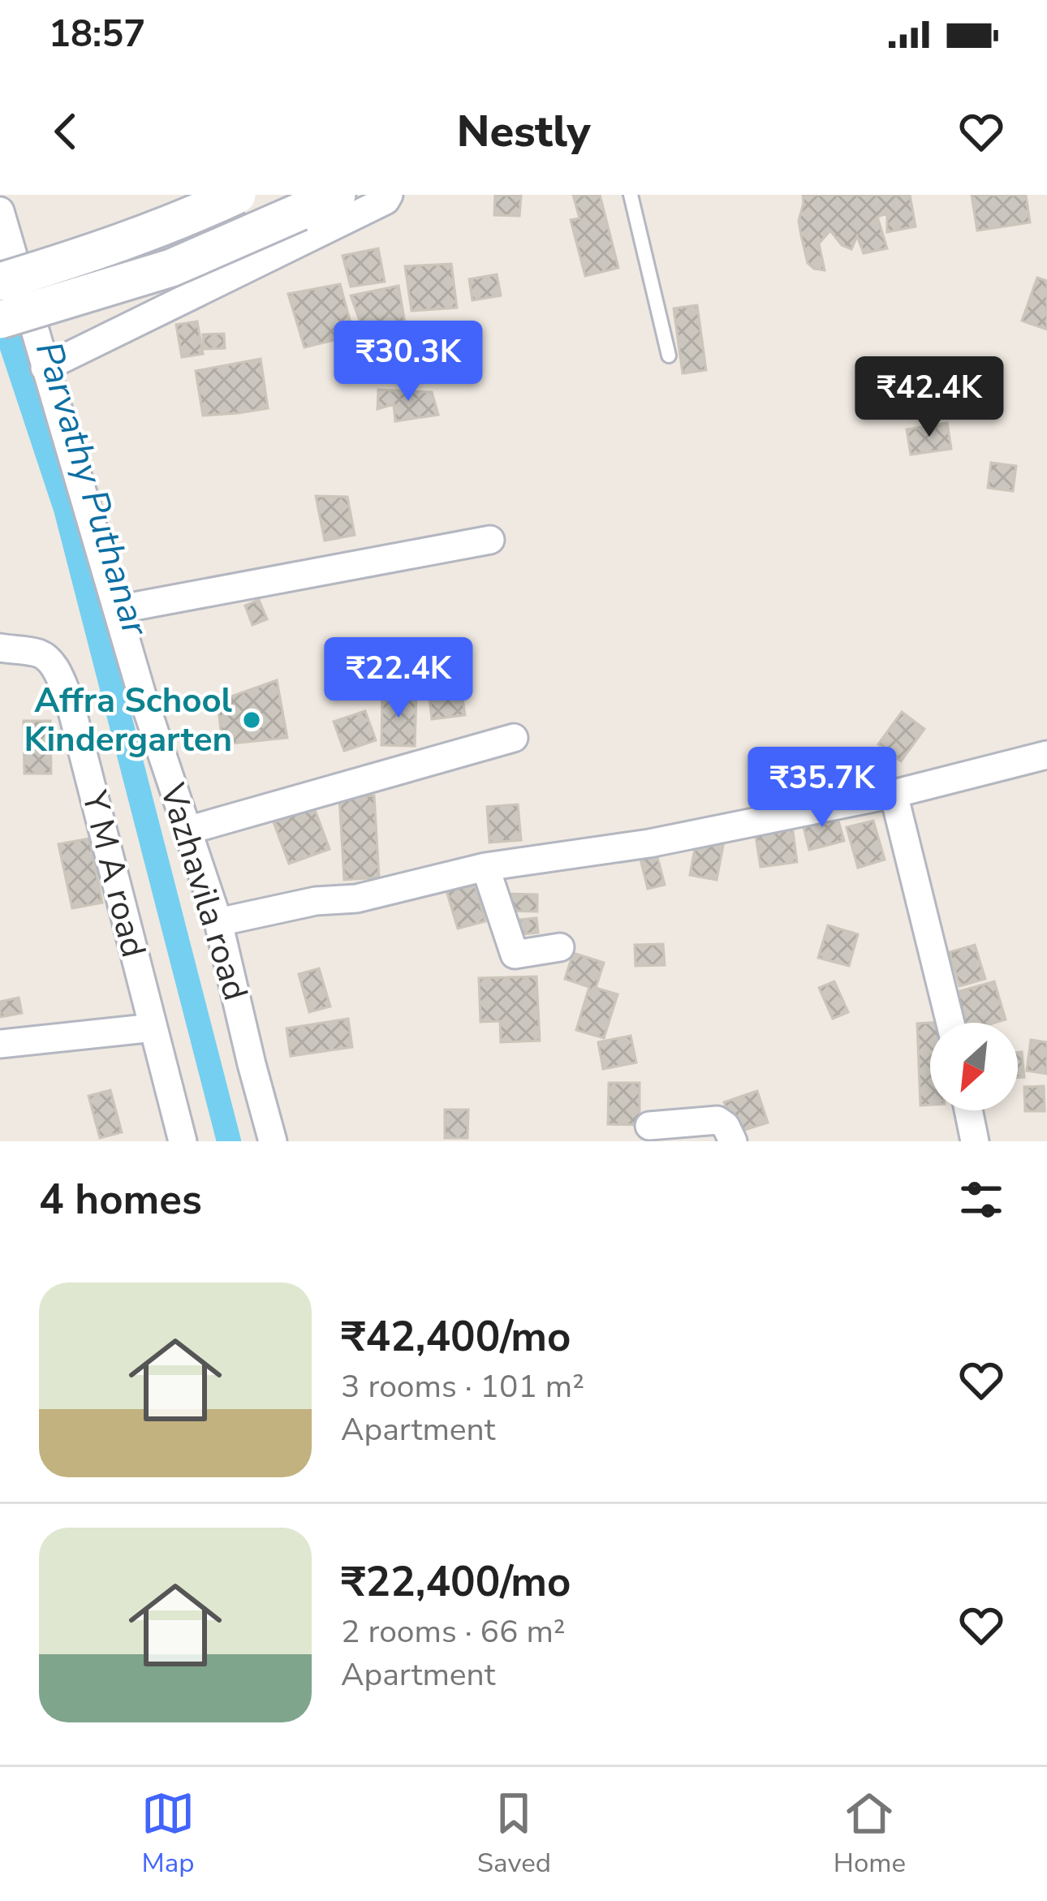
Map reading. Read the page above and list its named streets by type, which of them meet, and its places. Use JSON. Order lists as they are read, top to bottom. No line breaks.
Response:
{"streets":{"street":["Y M A road","Vazhavila road"]},"water":["Parvathy Puthanar"],"places":["Affra School Kindergarten"],"north":"bottom left","page":{"status":"18:57","header":"Nestly","price":["₹30.3K","₹42.4K","₹22.4K","₹35.7K"],"heading":"4 homes","list":[{"name":"₹42,400/mo","note":"3 rooms · 101 m² · Apartment"},{"name":"₹22,400/mo","note":"2 rooms · 66 m² · Apartment"}],"tabs":["Map","Saved","Home"]}}
